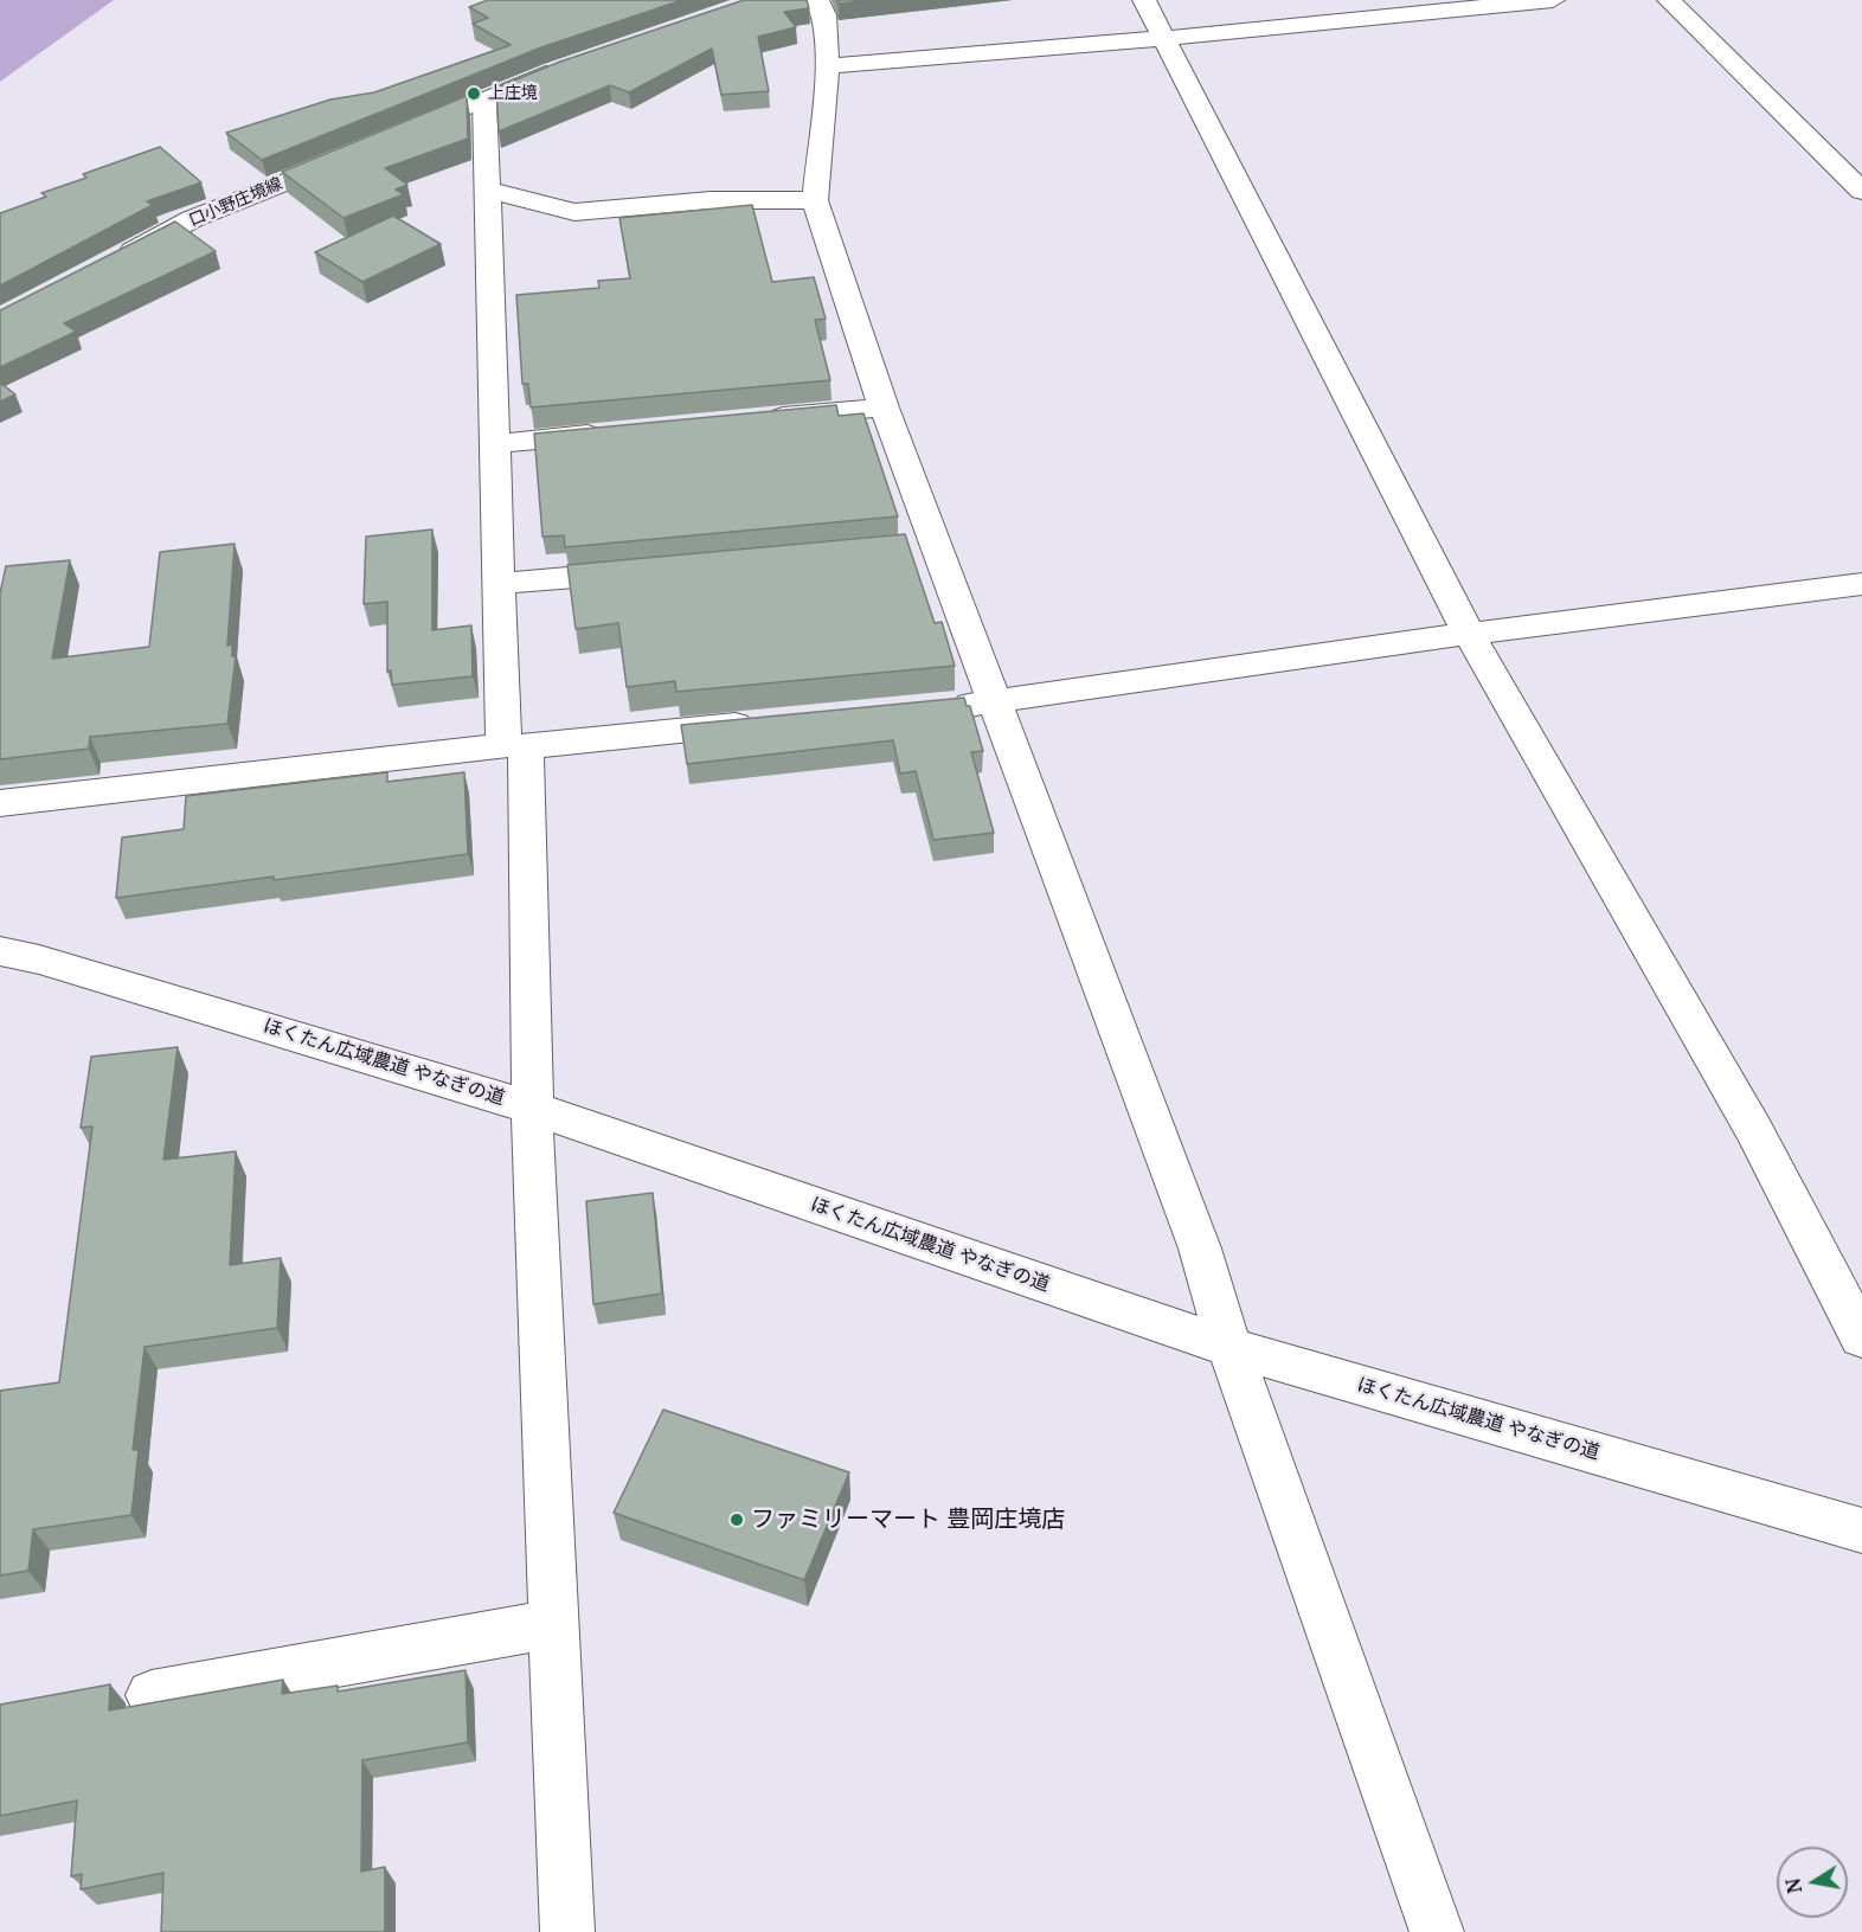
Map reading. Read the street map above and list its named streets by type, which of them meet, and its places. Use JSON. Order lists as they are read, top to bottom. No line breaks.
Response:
{"streets":{"street":["口小野庄境線","ほくたん広域農道 やなぎの道"]},"places":["上庄境","ファミリーマート 豊岡庄境店"],"north":"left"}
